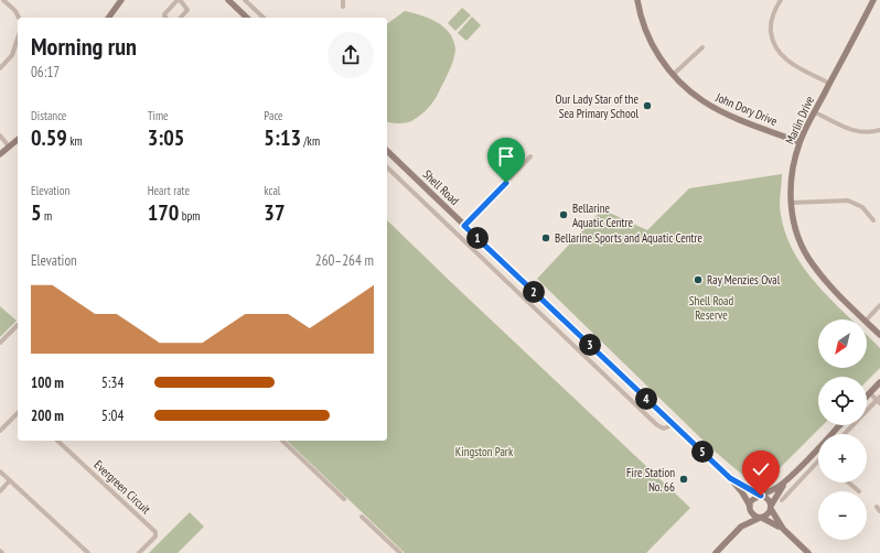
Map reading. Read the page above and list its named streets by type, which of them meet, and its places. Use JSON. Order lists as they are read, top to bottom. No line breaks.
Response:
{"streets":{"main road":["John Dory Drive","Marlin Drive","Shell Road"],"street":["Evergreen Circuit"]},"crossings":[["John Dory Drive","Marlin Drive"]],"parks":["Shell Road Reserve","Kingston Park"],"places":["Our Lady Star of the Sea Primary School","Bellarine Aquatic Centre","Bellarine Sports and Aquatic Centre","Ray Menzies Oval","Fire Station No. 66"],"north":"bottom left","page":{"heading":["Morning run","06:17"],"stats":[["Distance","0.59 km"],["Time","3:05"],["Pace","5:13 /km"],["Elevation","5 m"],["Heart rate","170 bpm"],["kcal","37"]],"pins":["1","2","3","4","5"],"chart":["Elevation","260–264 m"],"map_buttons":["+","−"],"list":[{"name":"100 m","note":"5:34"},{"name":"200 m","note":"5:04"}]}}
